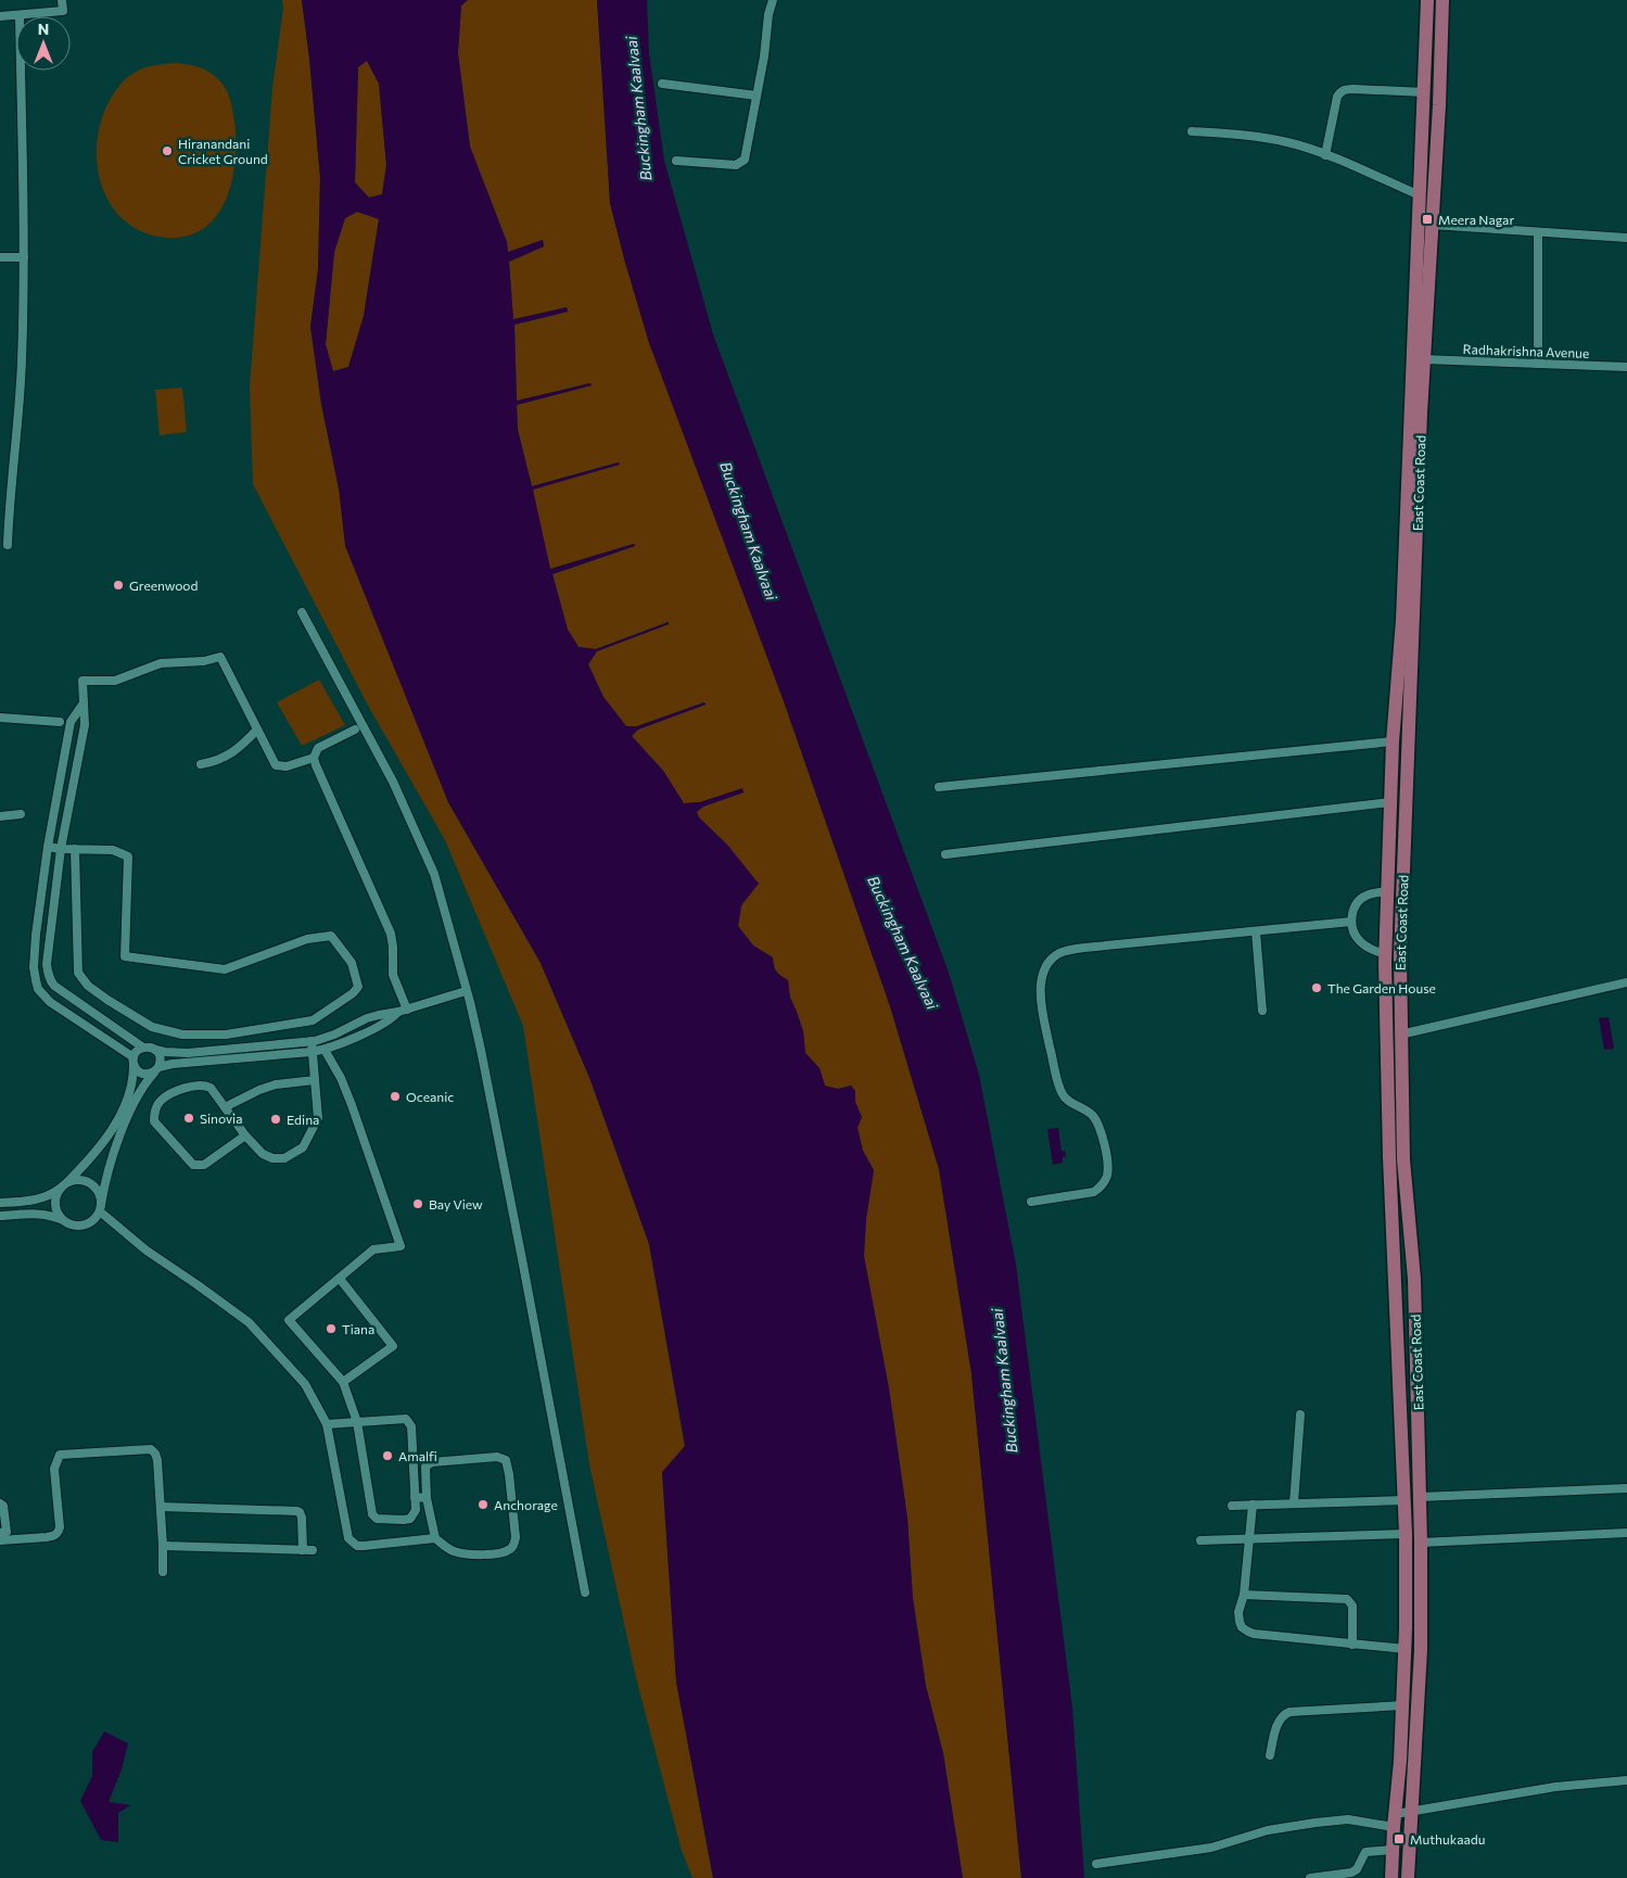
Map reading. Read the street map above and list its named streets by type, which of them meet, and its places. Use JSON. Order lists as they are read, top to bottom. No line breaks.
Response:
{"streets":{"main road":["East Coast Road"],"street":["Radhakrishna Avenue"]},"crossings":[["Radhakrishna Avenue","East Coast Road"]],"water":["Buckingham Kaalvaai"],"places":{"other":["Hiranandani Cricket Ground","Greenwood","The Garden House","Oceanic","Sinovia","Edina","Bay View","Tiana","Amalfi","Anchorage"],"transit":["Meera Nagar","Muthukaadu"]},"north":"top"}
